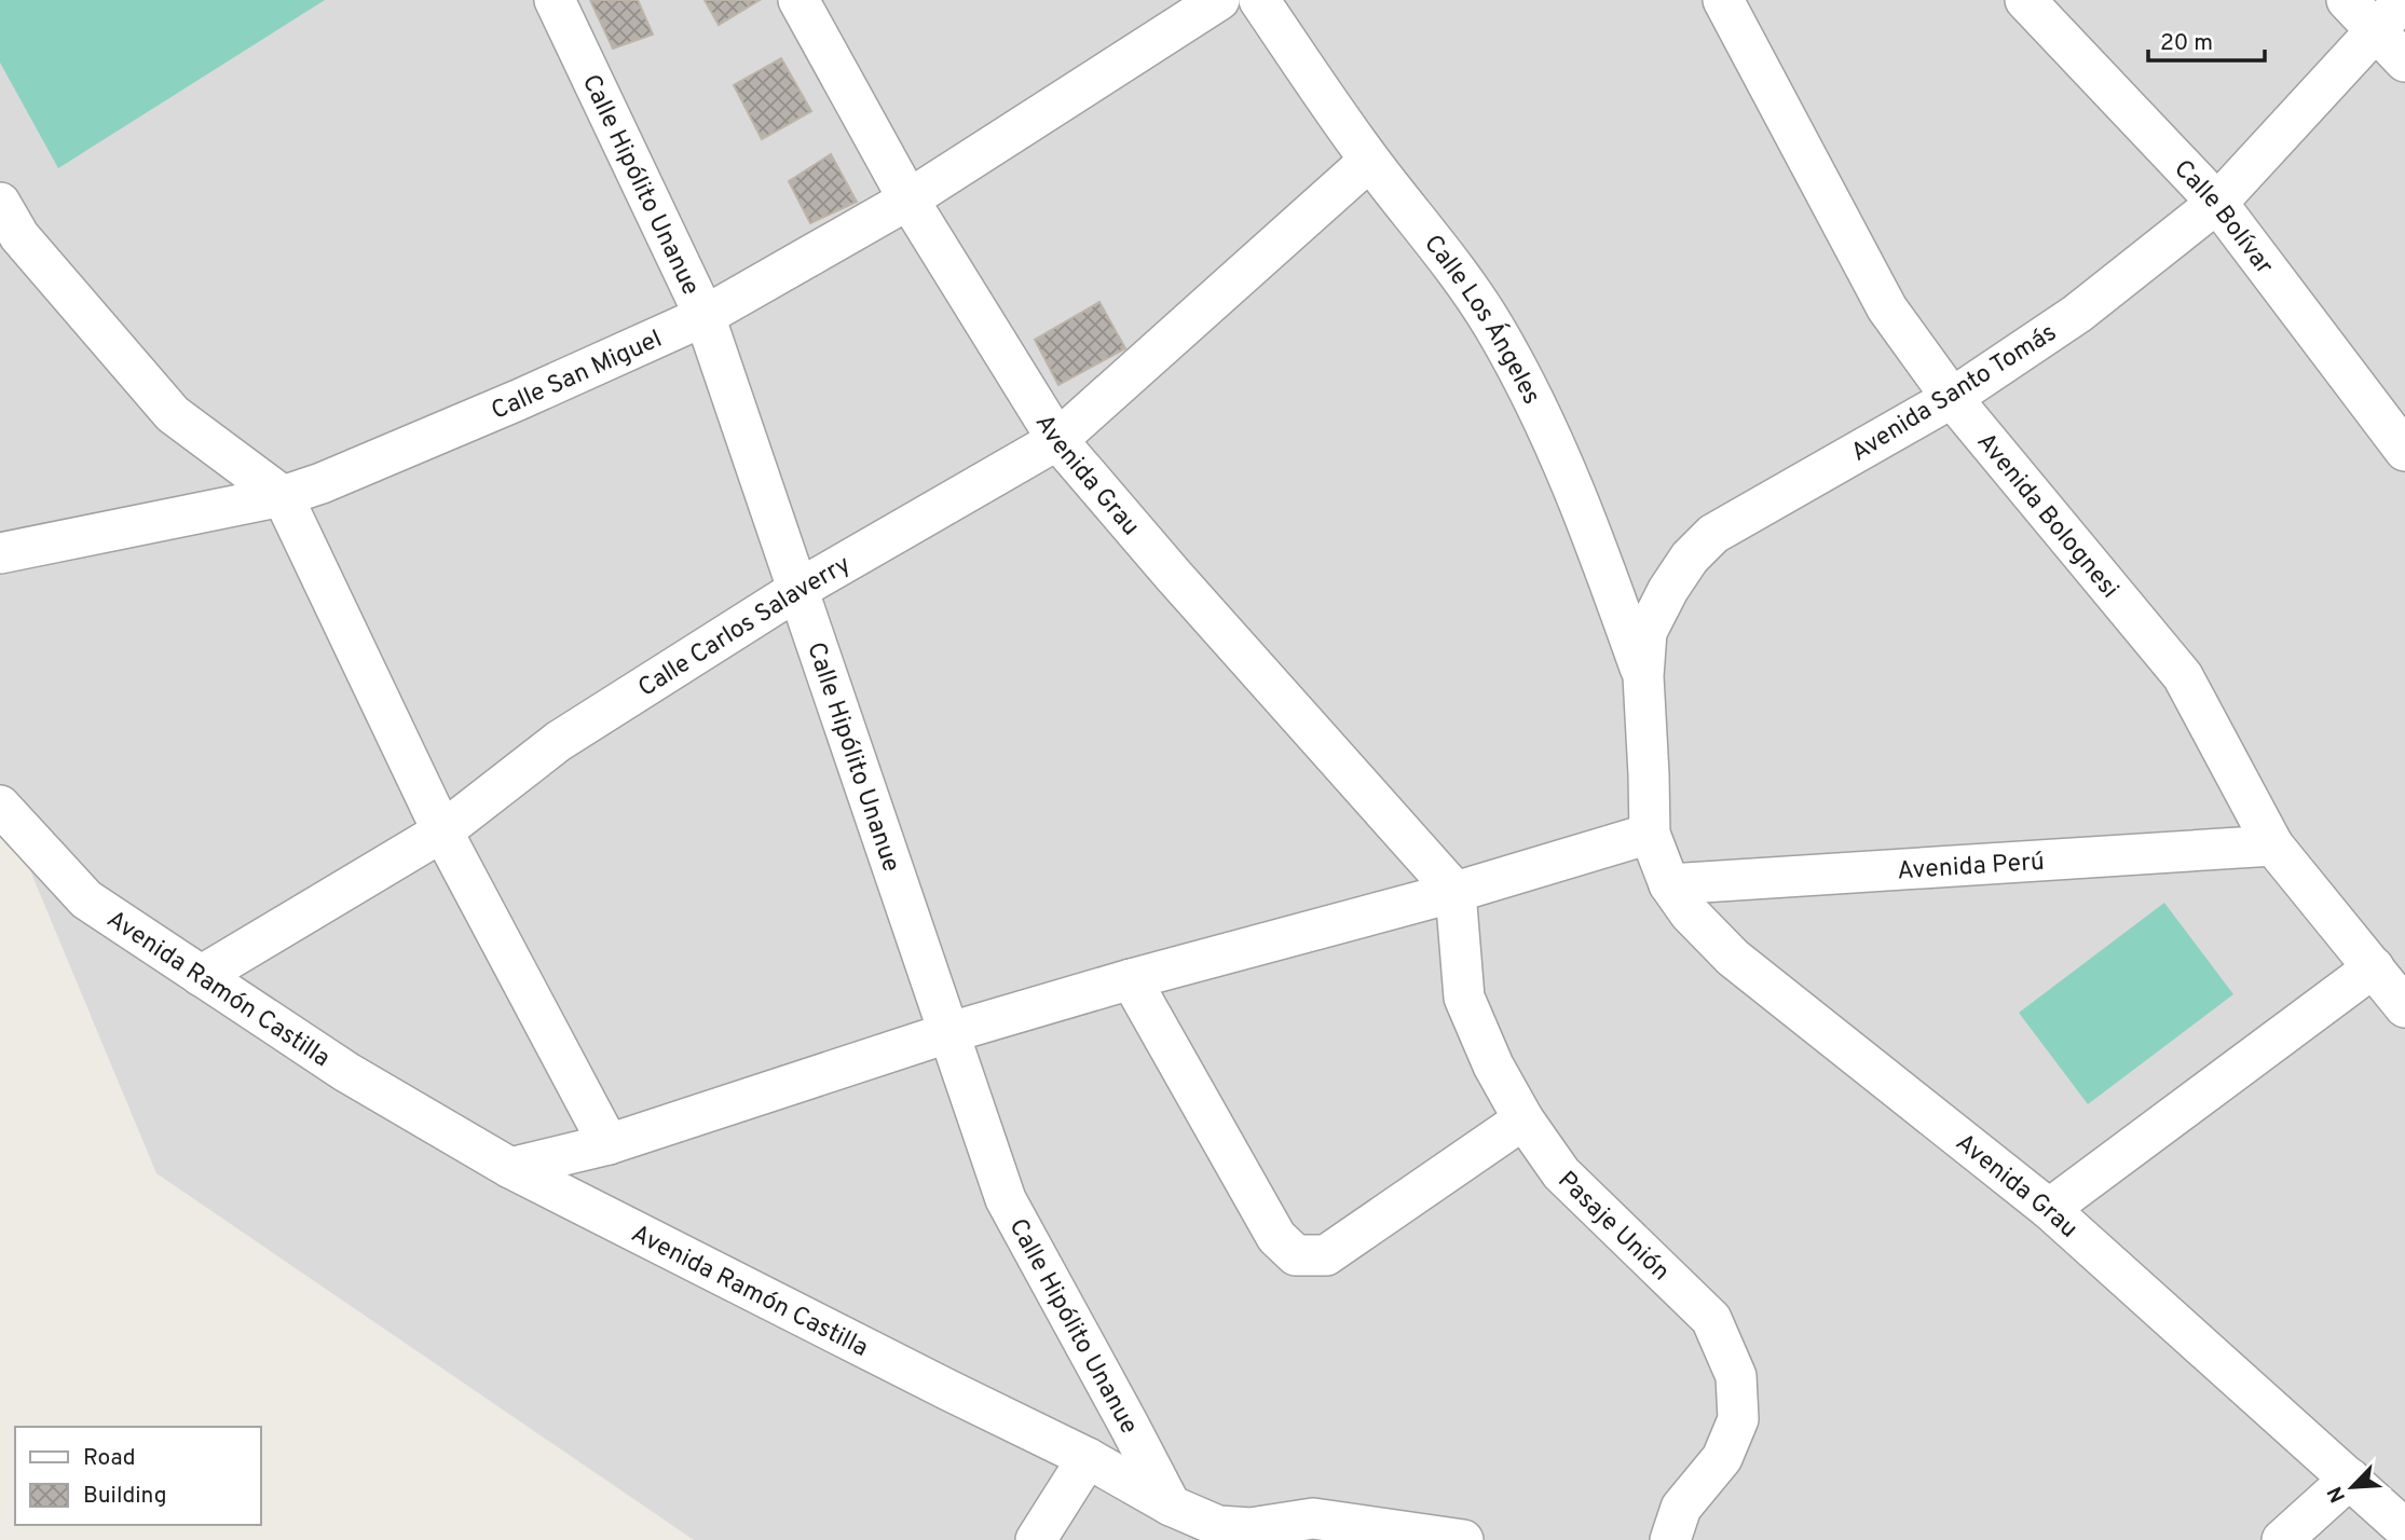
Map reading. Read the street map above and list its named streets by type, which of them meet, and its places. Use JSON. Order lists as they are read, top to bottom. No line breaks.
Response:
{"streets":{"street":["Calle Hipólito Unanue","Calle Bolívar","Calle Los Ángeles","Calle San Miguel","Avenida Santo Tomás","Avenida Grau","Avenida Bolognesi","Calle Carlos Salaverry","Avenida Perú","Avenida Ramón Castilla","Pasaje Unión"]},"crossings":[["Calle Hipólito Unanue","Calle San Miguel"],["Calle Hipólito Unanue","Calle Carlos Salaverry"],["Calle Hipólito Unanue","Avenida Ramón Castilla"],["Calle Bolívar","Avenida Santo Tomás"],["Calle Los Ángeles","Avenida Santo Tomás"],["Calle Los Ángeles","Calle Carlos Salaverry"],["Calle San Miguel","Avenida Grau"],["Avenida Santo Tomás","Avenida Grau"],["Avenida Santo Tomás","Avenida Bolognesi"],["Avenida Grau","Calle Carlos Salaverry"],["Avenida Grau","Avenida Perú"],["Avenida Grau","Pasaje Unión"],["Avenida Bolognesi","Avenida Perú"],["Calle Carlos Salaverry","Avenida Ramón Castilla"]],"legend":["Road","Building"],"scale_bar":"20 m","north":"bottom left"}
